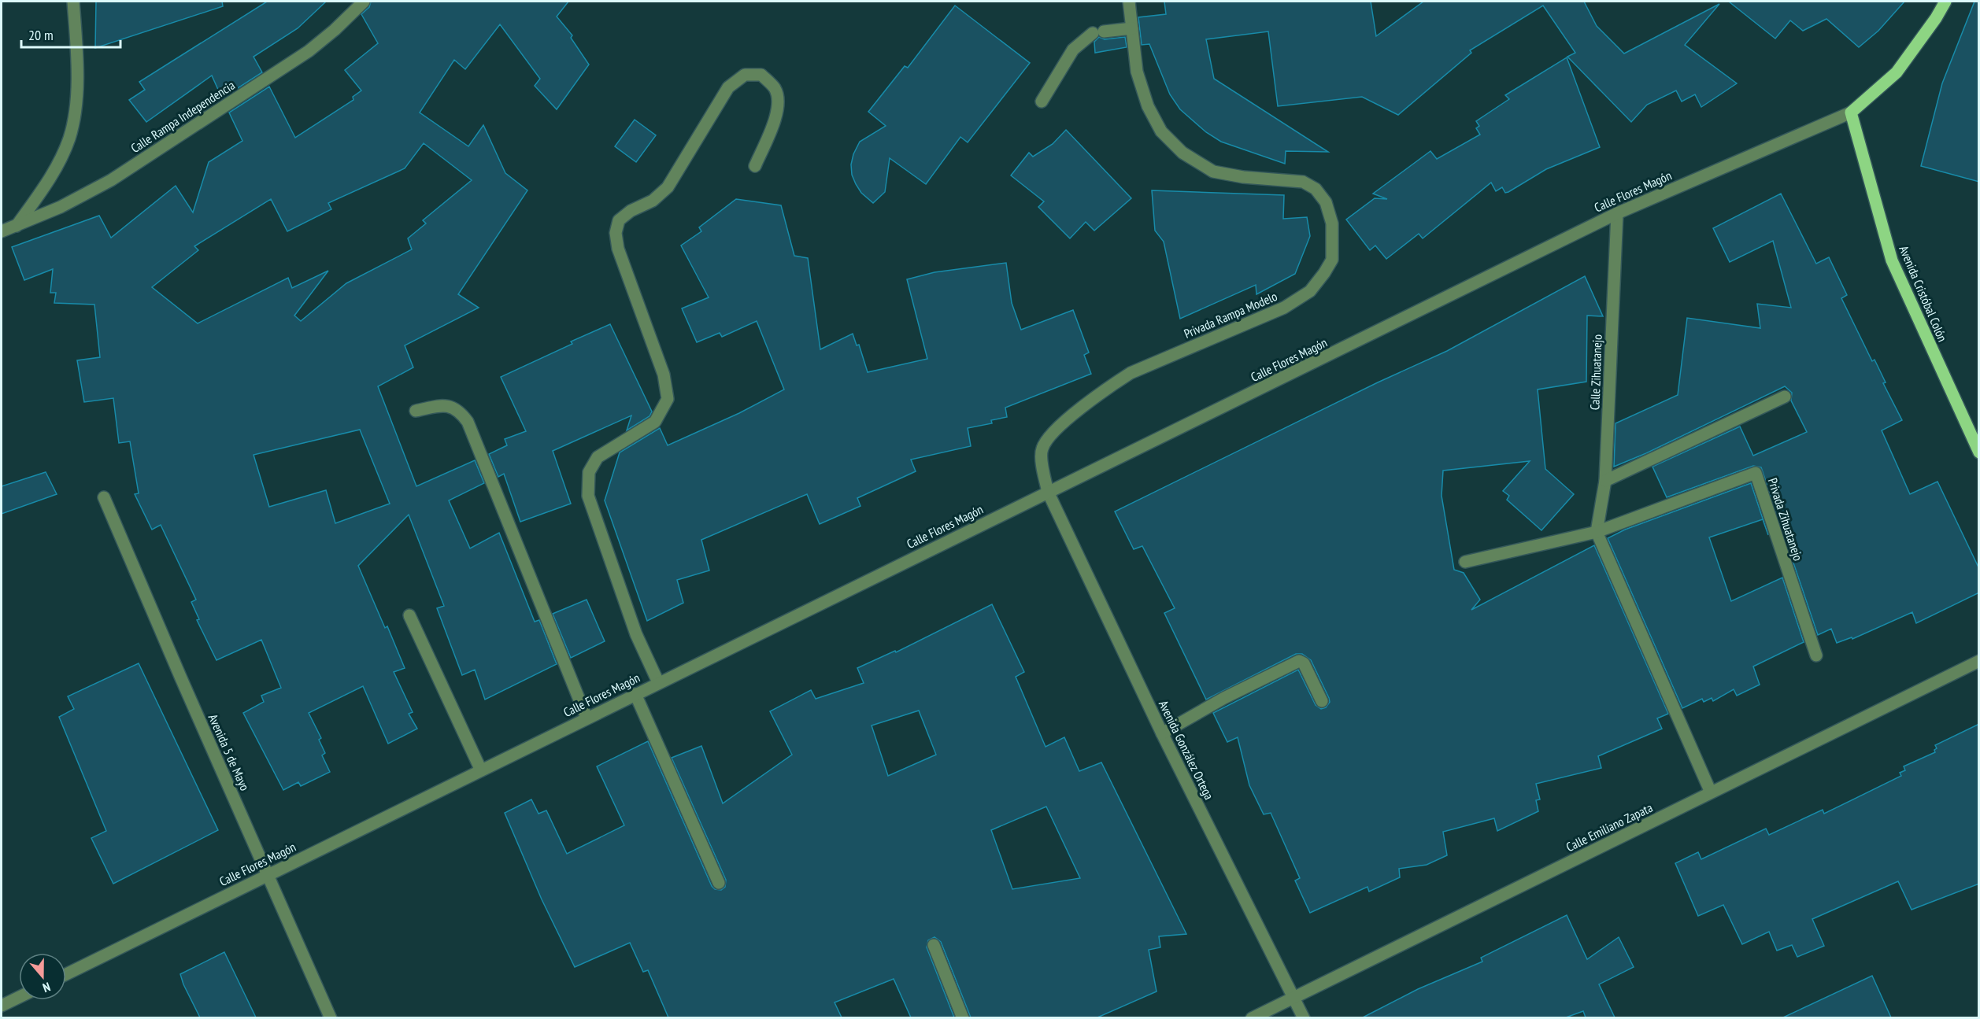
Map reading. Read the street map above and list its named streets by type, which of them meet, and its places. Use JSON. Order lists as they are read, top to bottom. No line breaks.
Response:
{"streets":{"main road":["Avenida Cristóbal Colón"],"street":["Calle Rampa Independencia","Calle Flores Magón","Privada Rampa Modelo","Calle Zihuatanejo","Privada Zihuatanejo","Avenida González Ortega","Avenida 5 de Mayo","Calle Emiliano Zapata"]},"crossings":[["Calle Flores Magón","Avenida Cristóbal Colón"],["Calle Flores Magón","Privada Rampa Modelo"],["Calle Flores Magón","Calle Zihuatanejo"],["Calle Flores Magón","Avenida González Ortega"],["Calle Flores Magón","Avenida 5 de Mayo"],["Privada Rampa Modelo","Avenida González Ortega"],["Calle Zihuatanejo","Privada Zihuatanejo"],["Avenida González Ortega","Calle Emiliano Zapata"]],"scale_bar":"20 m","north":"bottom"}
